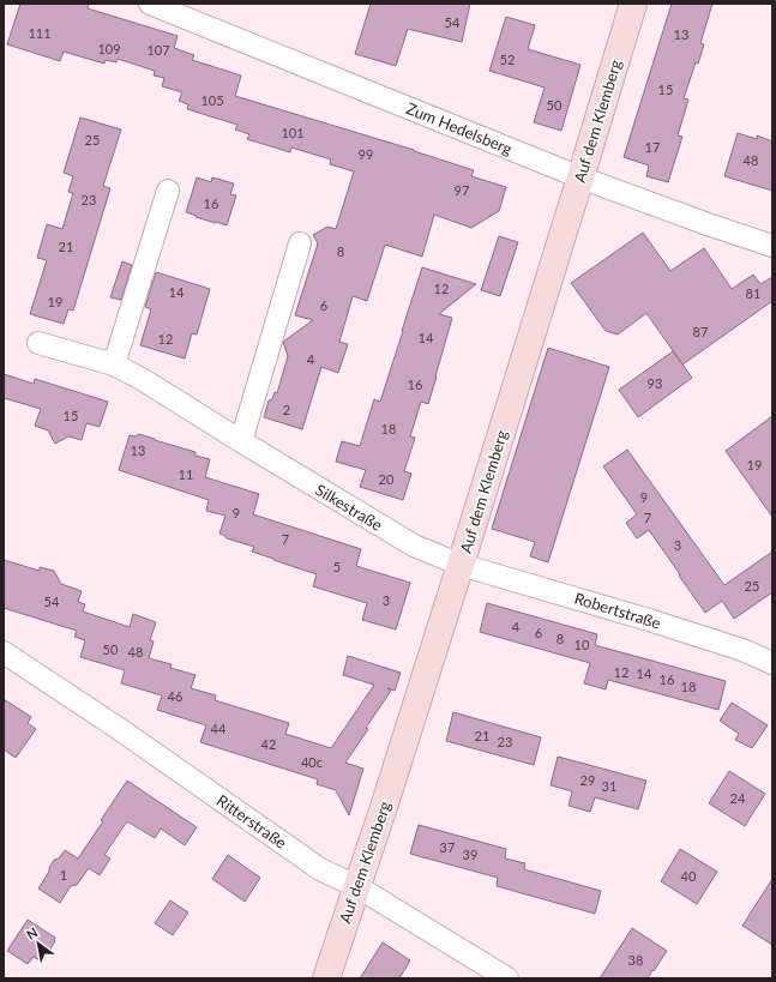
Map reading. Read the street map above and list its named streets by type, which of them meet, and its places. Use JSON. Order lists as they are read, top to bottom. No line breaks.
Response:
{"streets":{"street":["Auf dem Klemberg","Zum Hedelsberg","Silkestraße","Robertstraße","Ritterstraße"]},"crossings":[["Auf dem Klemberg","Zum Hedelsberg"],["Auf dem Klemberg","Silkestraße"],["Auf dem Klemberg","Robertstraße"],["Auf dem Klemberg","Ritterstraße"],["Silkestraße","Robertstraße"]],"house_numbers":["54","111","13","109","107","52","15","105","50","101","25","17","99","48","97","23","16","21","8","12","14","81","19","6","87","14","12","4","93","16","2","15","18","13","19","11","20","9","9","7","7","3","5","25","3","54","4","6","8","10","50","48","12","14","16","18","46","44","21","23","42","40c","29","31","24","37","39","1","40","38"],"north":"top left"}
